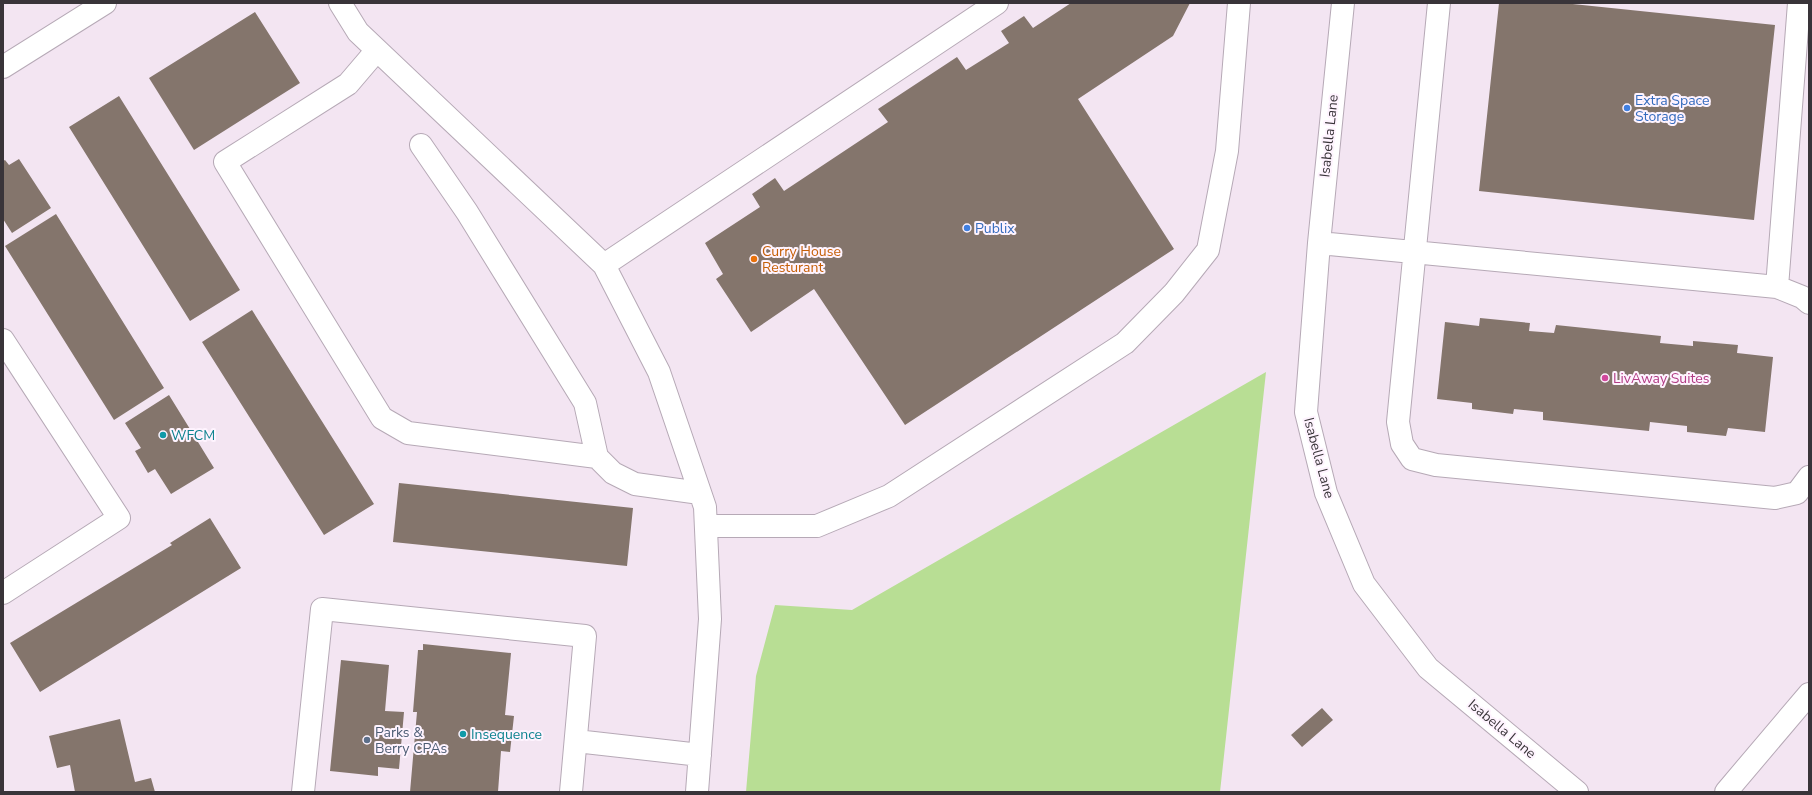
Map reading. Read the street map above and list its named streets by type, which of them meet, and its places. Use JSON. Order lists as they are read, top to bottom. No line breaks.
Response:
{"streets":{"street":["Isabella Lane"]},"places":["Extra Space Storage","Publix","Curry House Resturant","LivAway Suites","WFCM","Insequence","Parks & Berry CPAs"]}
